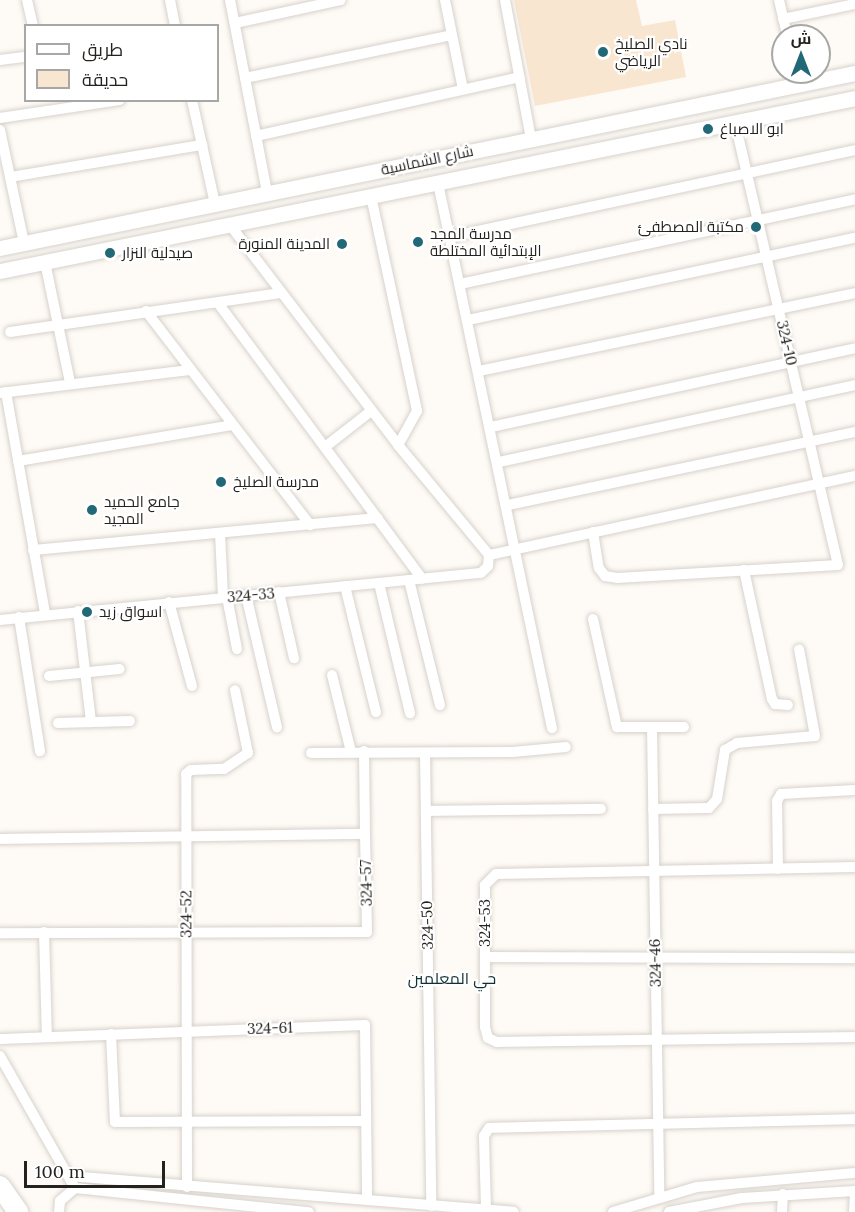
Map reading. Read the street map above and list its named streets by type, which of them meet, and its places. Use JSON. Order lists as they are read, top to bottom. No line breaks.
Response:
{"streets":{"street":["شارع الشماسية","324-10","324-33","324-57","324-52","324-53","324-50","324-46","324-61"]},"crossings":[["شارع الشماسية","324-10"],["324-57","324-52"],["324-52","324-61"],["324-53","324-46"]],"districts":["حي المعلمين"],"places":["نادي الصليخ الرياضي","ابو الاصباغ","مكتبة المصطفئ","مدرسة المجد الإبتدائية المختلطة","المدينة المنورة","صيدلية النزار","مدرسة الصليخ","جامع الحميد المجيد","اسواق زيد"],"legend":["طريق","حديقة"],"scale_bar":"100 m","north":"top"}
